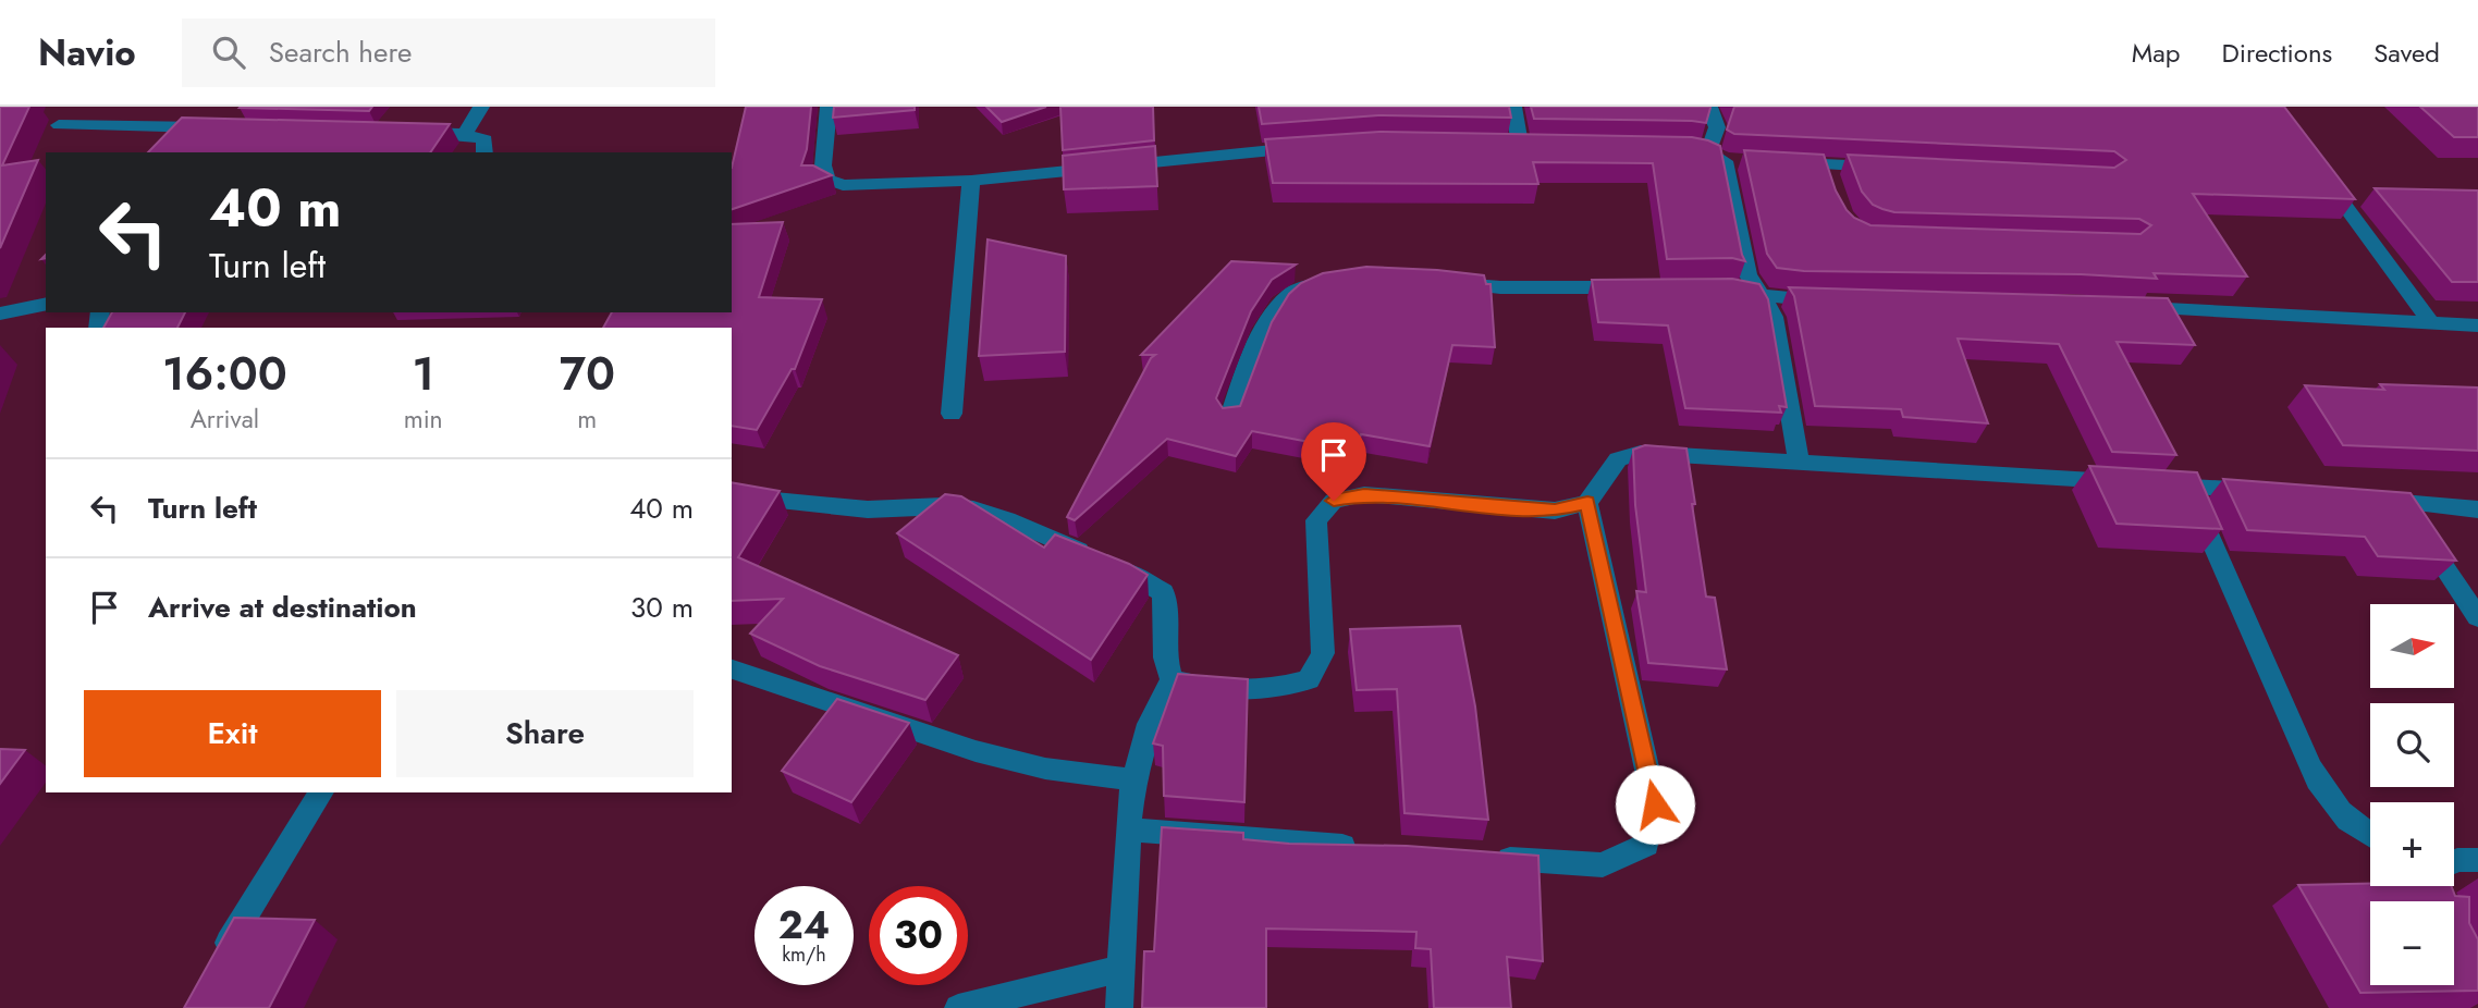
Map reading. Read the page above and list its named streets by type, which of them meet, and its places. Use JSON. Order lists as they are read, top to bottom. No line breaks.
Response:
{"north":"right","page":{"header":"Navio","search":"Search here","nav":["Map","Directions","Saved"],"turn":["40 m","Turn left"],"eta":["16:00","Arrival","1","min","70","m"],"list":[{"name":"Turn left","value":"40 m"},{"name":"Arrive at destination","value":"30 m"}],"map_buttons":["+","−"],"buttons":["Exit","Share"],"speed":"24 km/h","limit":"30"}}
